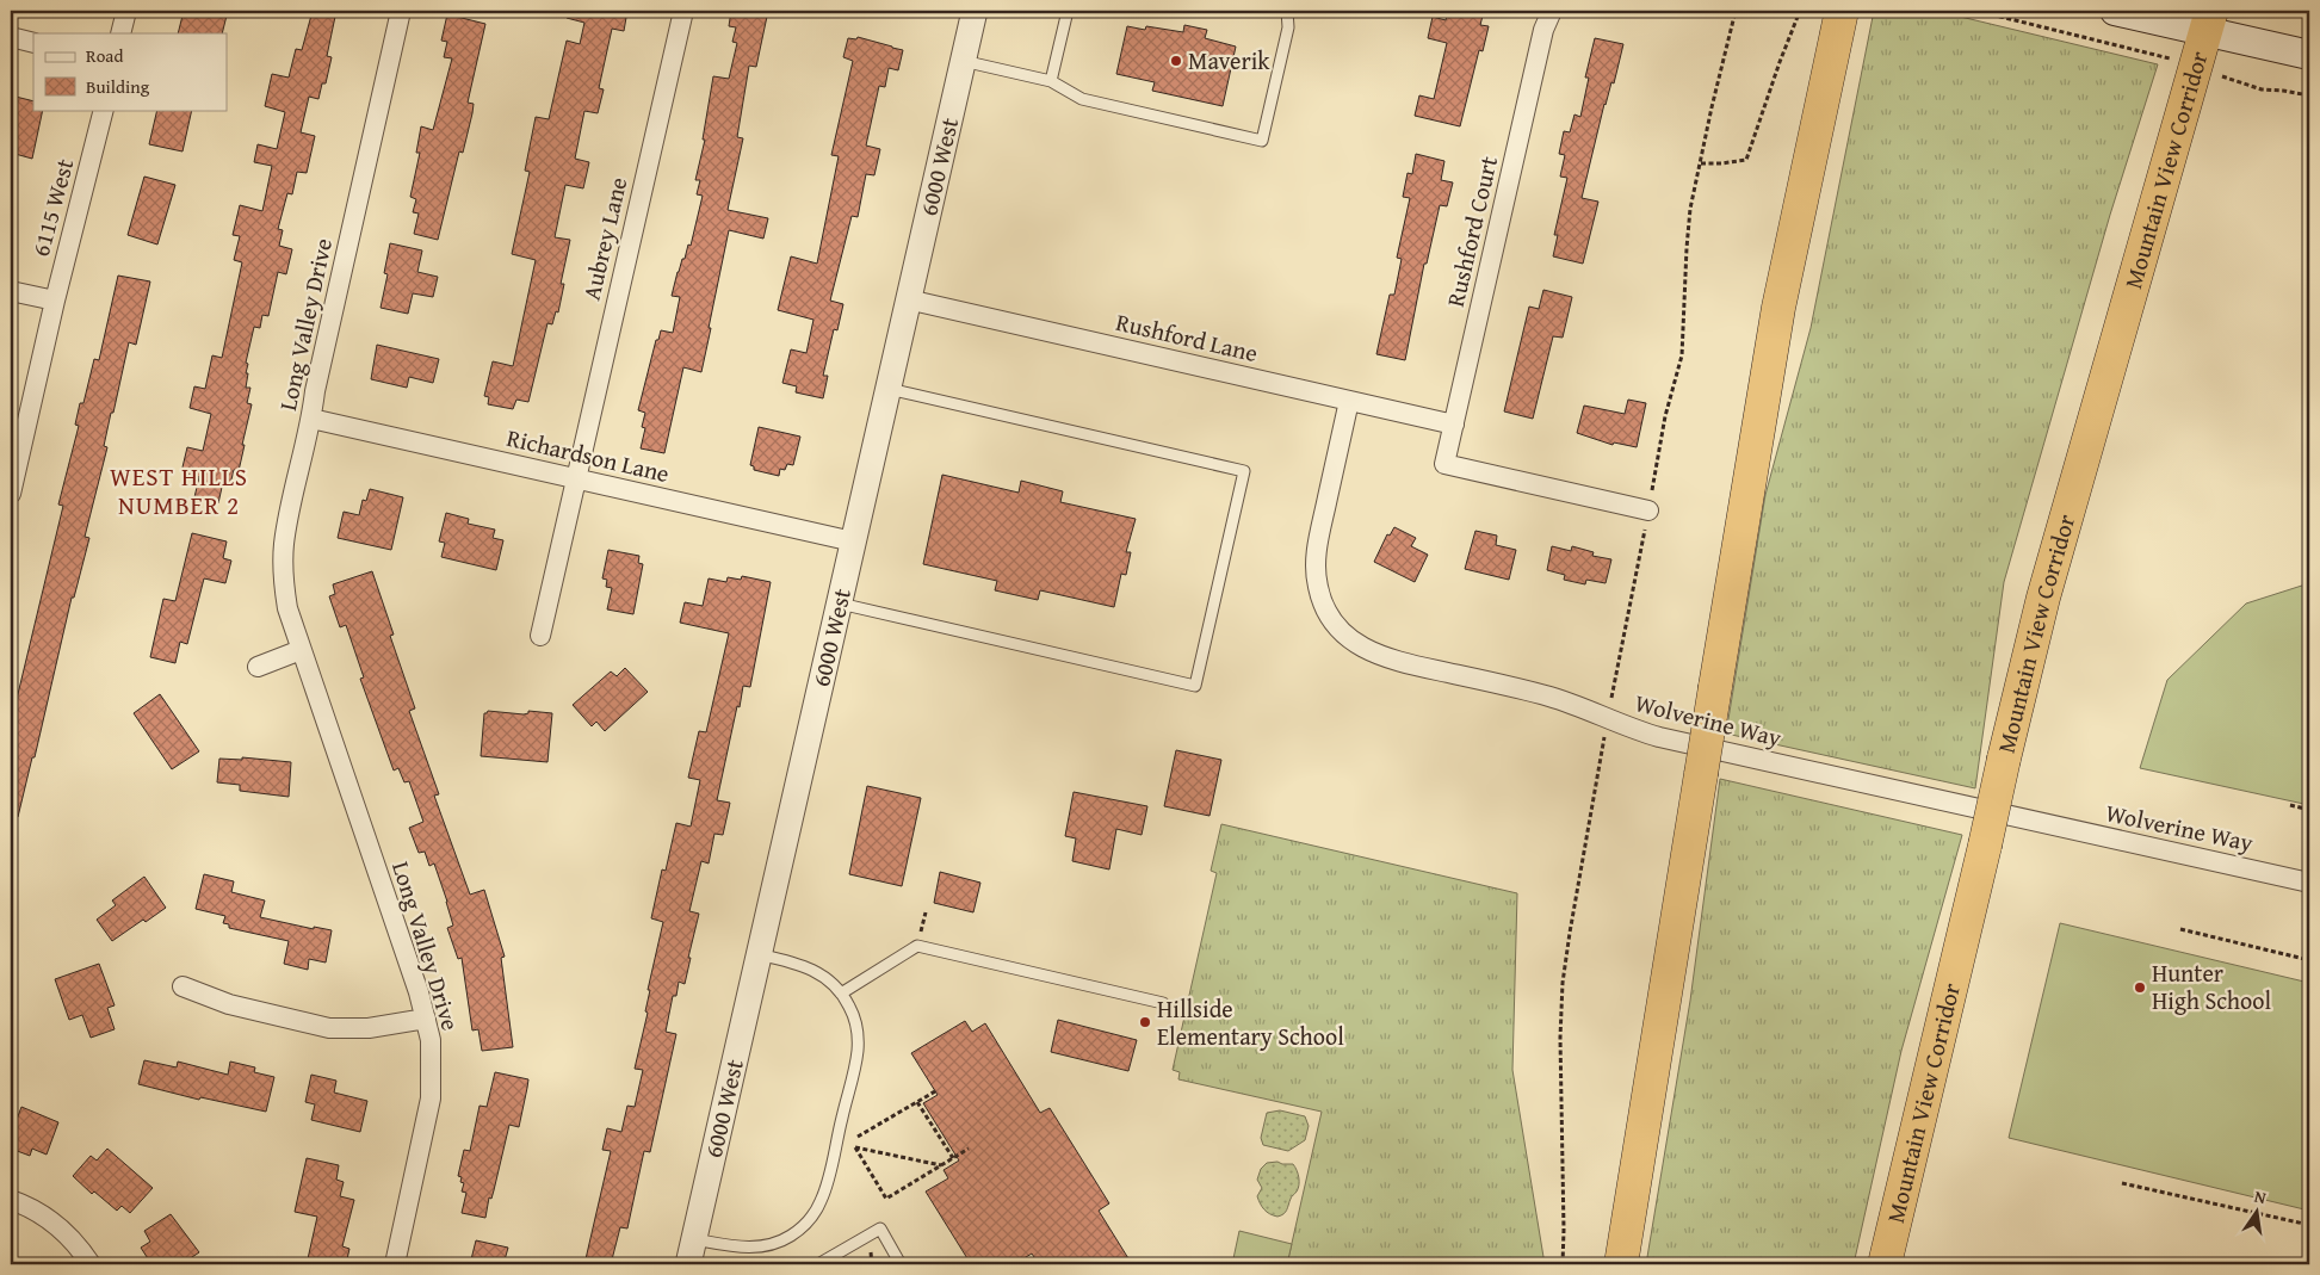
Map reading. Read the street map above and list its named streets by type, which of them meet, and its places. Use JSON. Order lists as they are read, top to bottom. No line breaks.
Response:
{"streets":{"highway":["Mountain View Corridor"],"street":["6000 West","6115 West","Rushford Court","Aubrey Lane","Long Valley Drive","Rushford Lane","Richardson Lane","Wolverine Way"]},"crossings":[["6000 West","Rushford Lane"],["6000 West","Richardson Lane"],["Rushford Court","Rushford Lane"],["Aubrey Lane","Richardson Lane"],["Long Valley Drive","Richardson Lane"],["Rushford Lane","Wolverine Way"]],"districts":["WEST HILLS NUMBER 2"],"places":["Maverik","Hunter High School","Hillside Elementary School"],"legend":["Road","Building"],"north":"top"}
